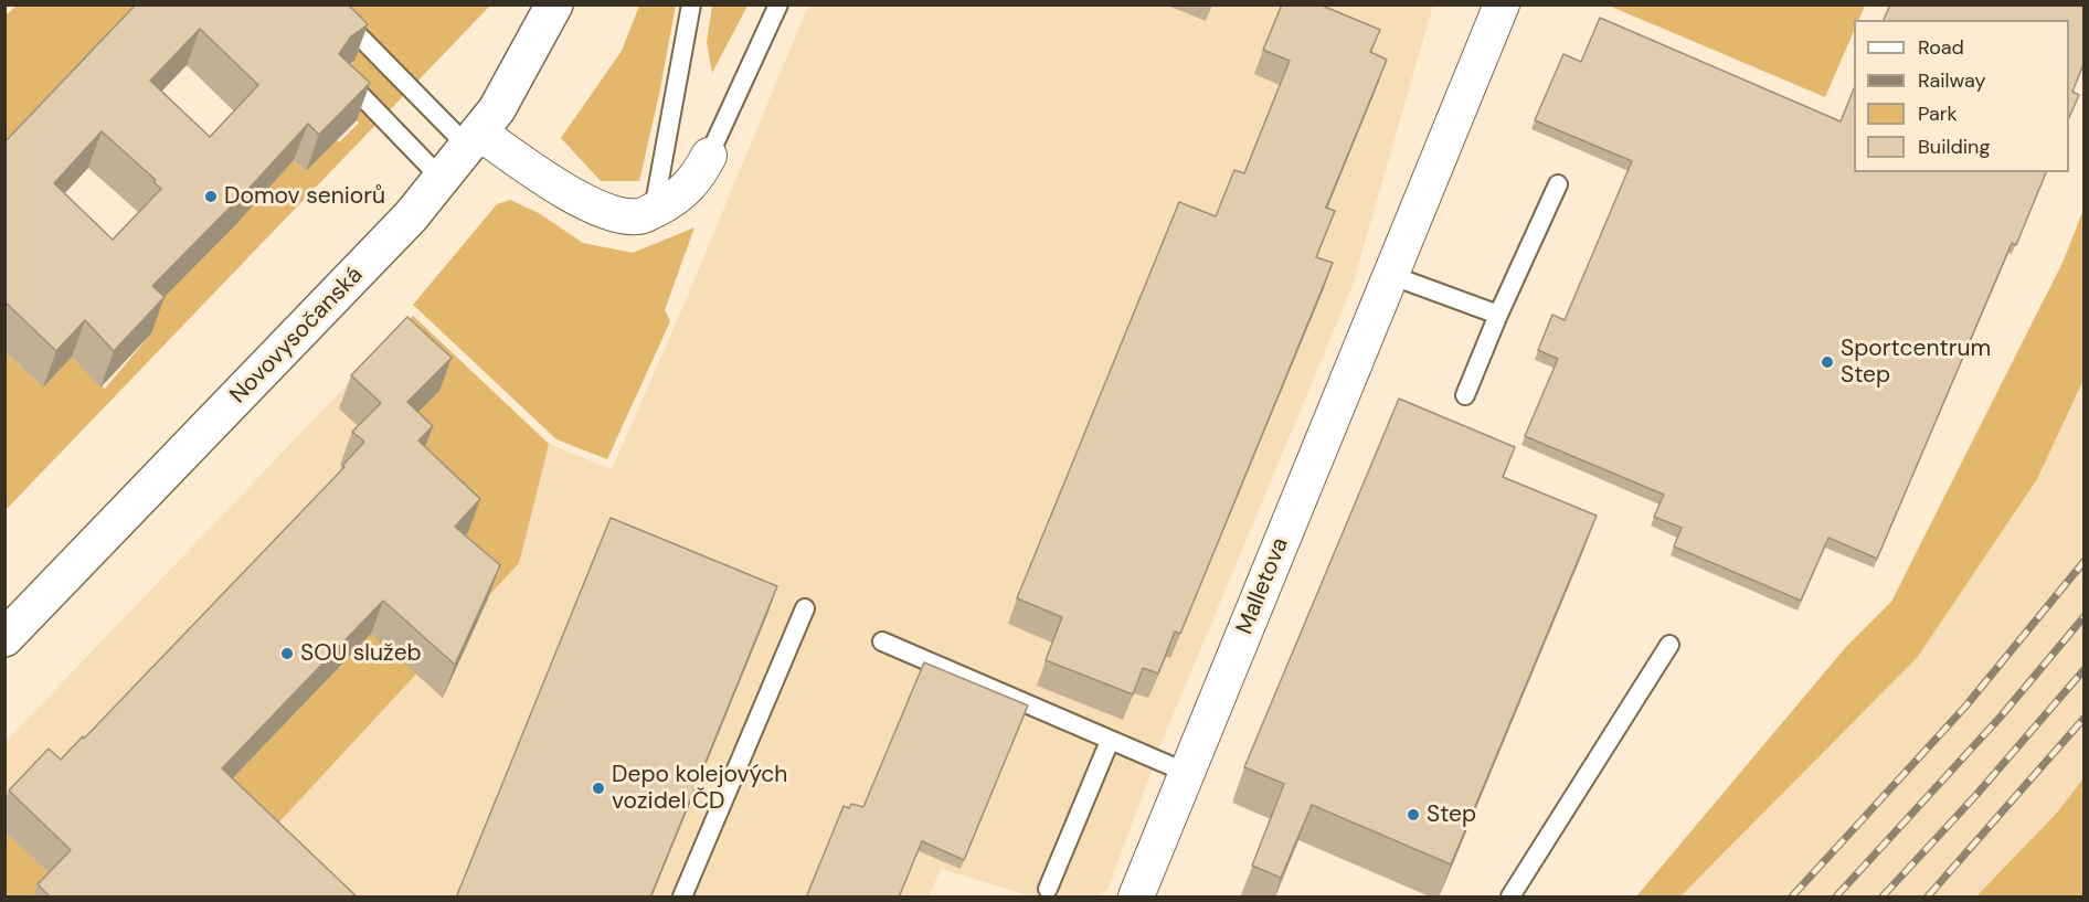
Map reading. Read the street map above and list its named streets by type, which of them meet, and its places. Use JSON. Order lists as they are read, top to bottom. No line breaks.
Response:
{"streets":{"main road":["Novovysočanská"],"street":["Malletova"]},"places":["Domov seniorů","Sportcentrum Step","SOU služeb","Depo kolejových vozidel ČD","Step"],"legend":["Road","Railway","Park","Building"]}
